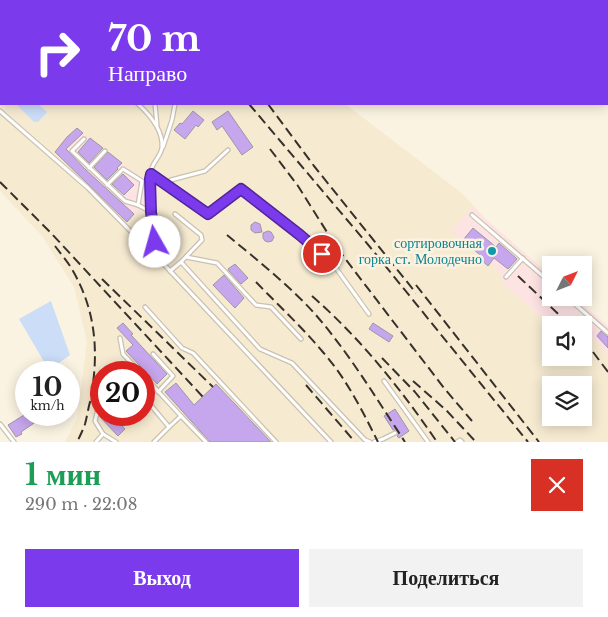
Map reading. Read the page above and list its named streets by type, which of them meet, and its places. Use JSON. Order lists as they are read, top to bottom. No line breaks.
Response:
{"places":["сортировочная горка ст. Молодечно"],"north":"top right","page":{"turn":["70 m","Направо"],"speed":"10 km/h","limit":"20","heading":["1 мин","290 m · 22:08"],"buttons":["Выход","Поделиться"]}}
